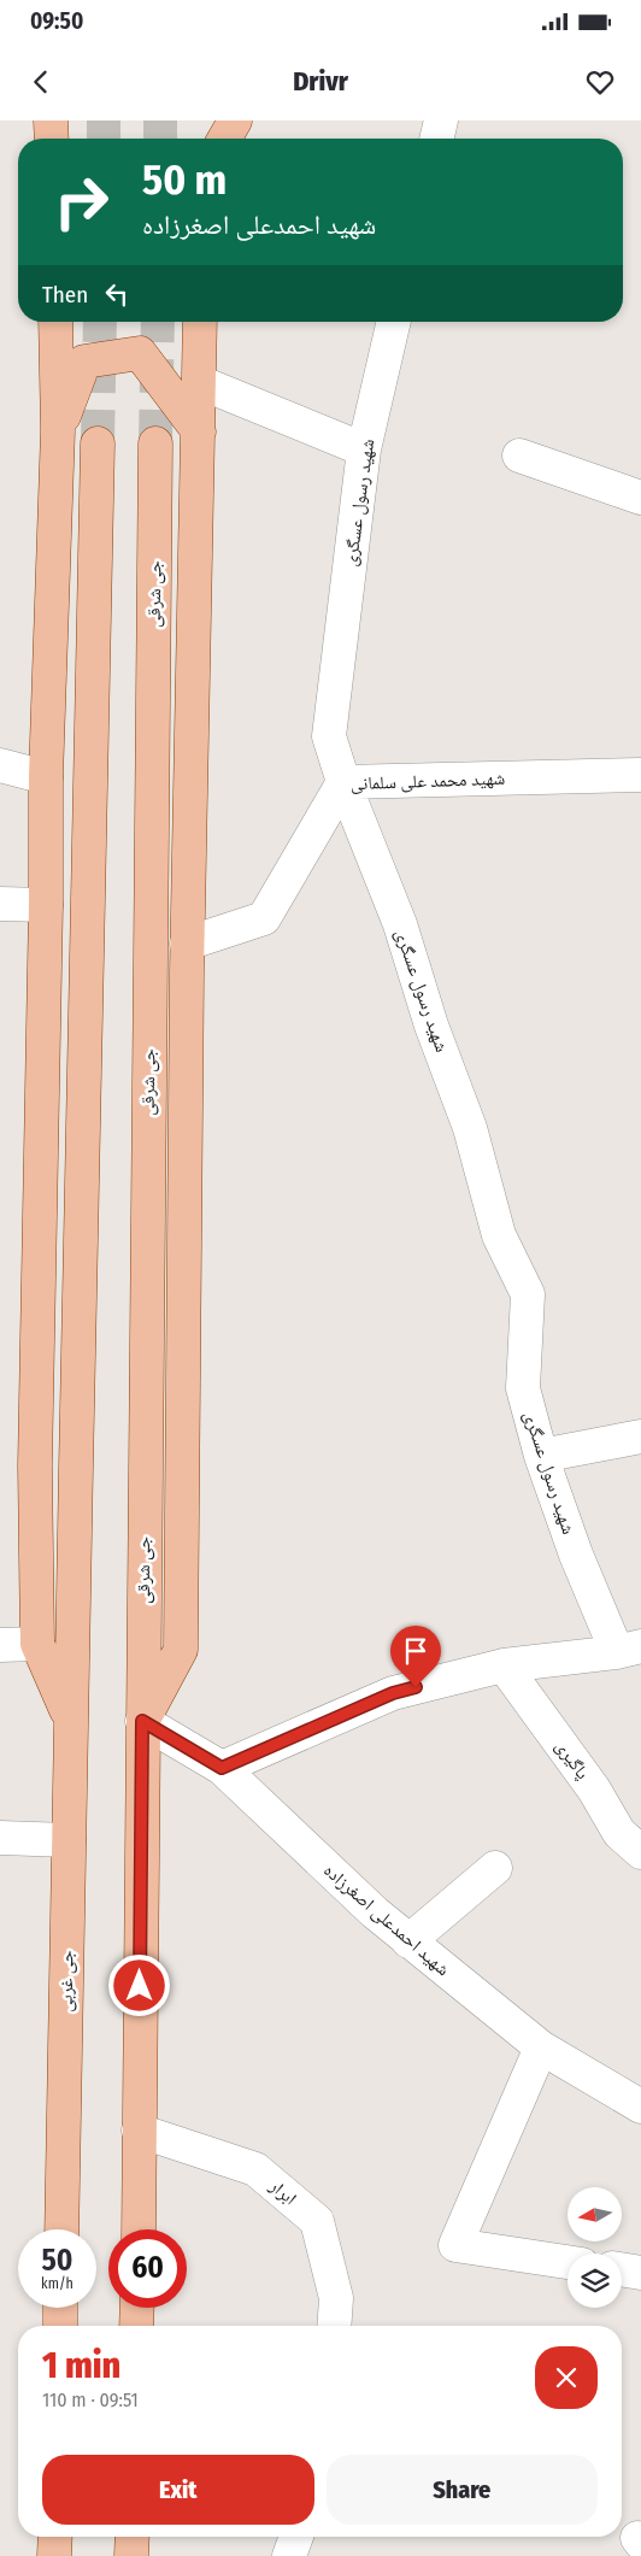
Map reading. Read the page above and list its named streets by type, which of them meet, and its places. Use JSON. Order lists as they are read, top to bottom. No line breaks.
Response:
{"streets":{"main road":["جی شرقی","جی غربی"],"street":["شهید رسول عسگری","شهید محمد علی سلمانی","پاگیری","شهید احمدعلی اصغرزاده","ابرار"]},"crossings":[["شهید رسول عسگری","شهید محمد علی سلمانی"],["جی شرقی","شهید احمدعلی اصغرزاده"]],"north":"left","page":{"status":"09:50","header":"Drivr","turn":["50 m","شهید احمدعلی اصغرزاده"],"then":"Then","speed":"50 km/h","limit":"60","heading":["1 min","110 m · 09:51"],"buttons":["Exit","Share"]}}
